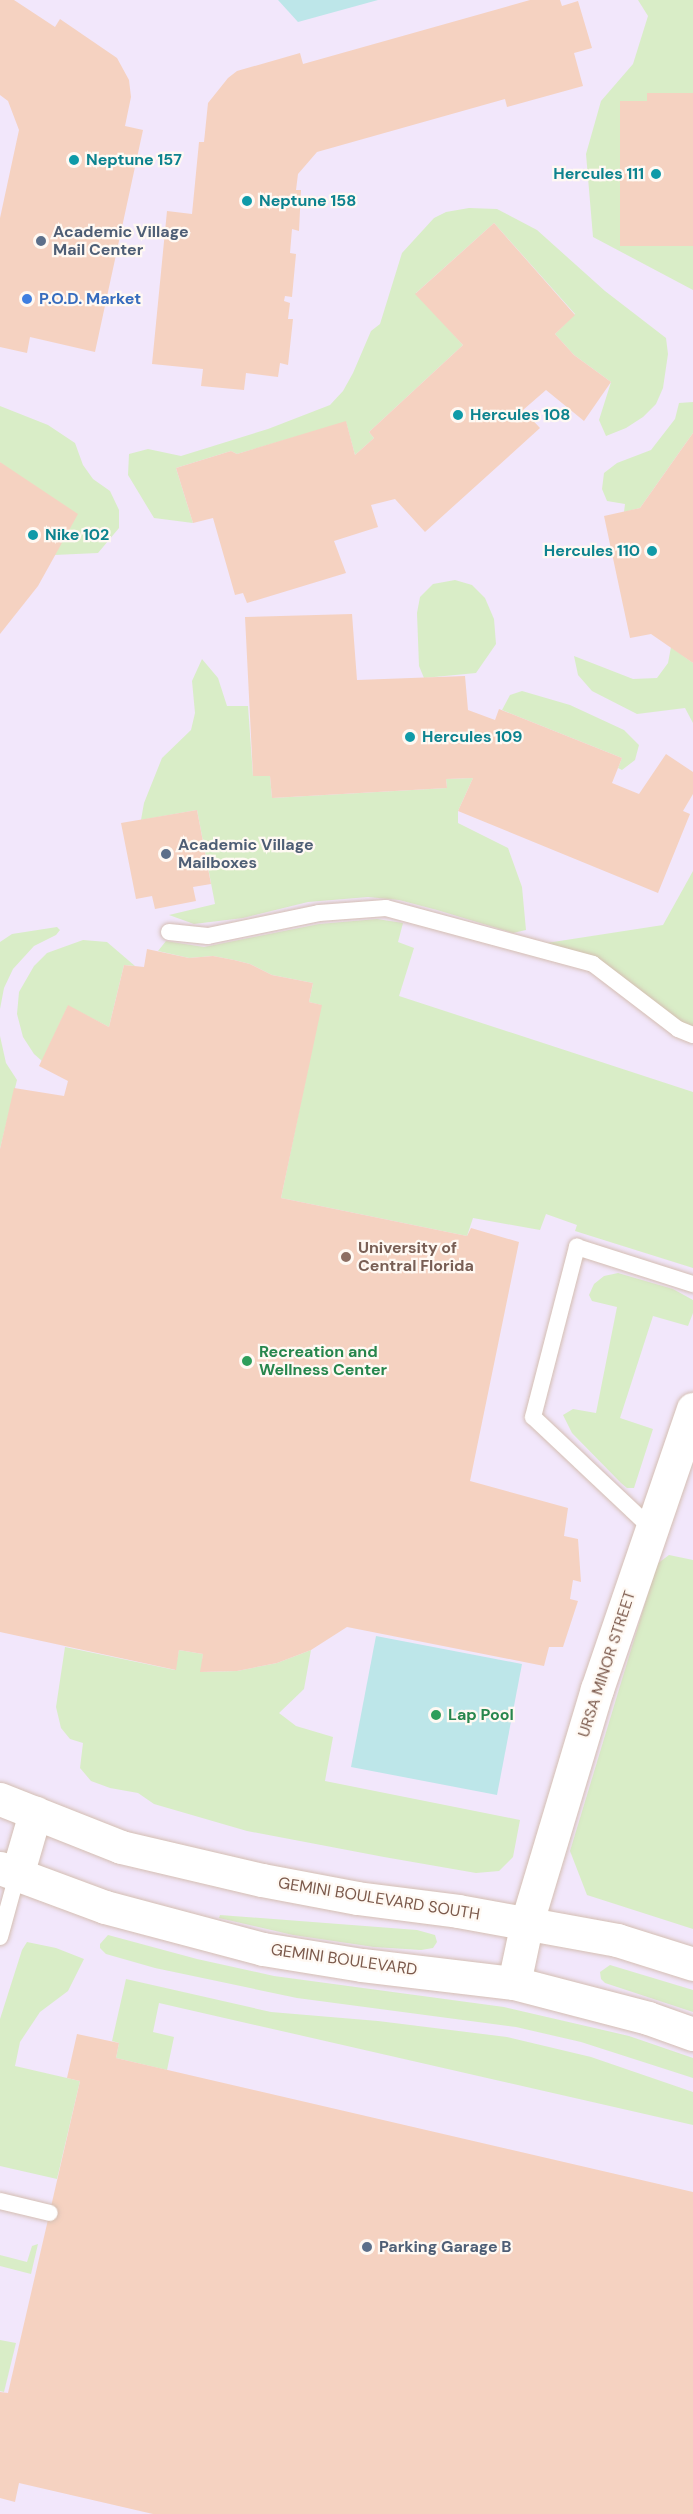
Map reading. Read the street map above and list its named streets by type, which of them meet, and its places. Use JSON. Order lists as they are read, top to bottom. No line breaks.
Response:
{"streets":{"street":["URSA MINOR STREET","GEMINI BOULEVARD SOUTH","GEMINI BOULEVARD"]},"crossings":[["URSA MINOR STREET","GEMINI BOULEVARD SOUTH"],["URSA MINOR STREET","GEMINI BOULEVARD"]],"places":["Neptune 157","Hercules 111","Neptune 158","Academic Village Mail Center","P.O.D. Market","Hercules 108","Nike 102","Hercules 110","Hercules 109","Academic Village Mailboxes","University of Central Florida","Recreation and Wellness Center","Lap Pool","Parking Garage B"]}
